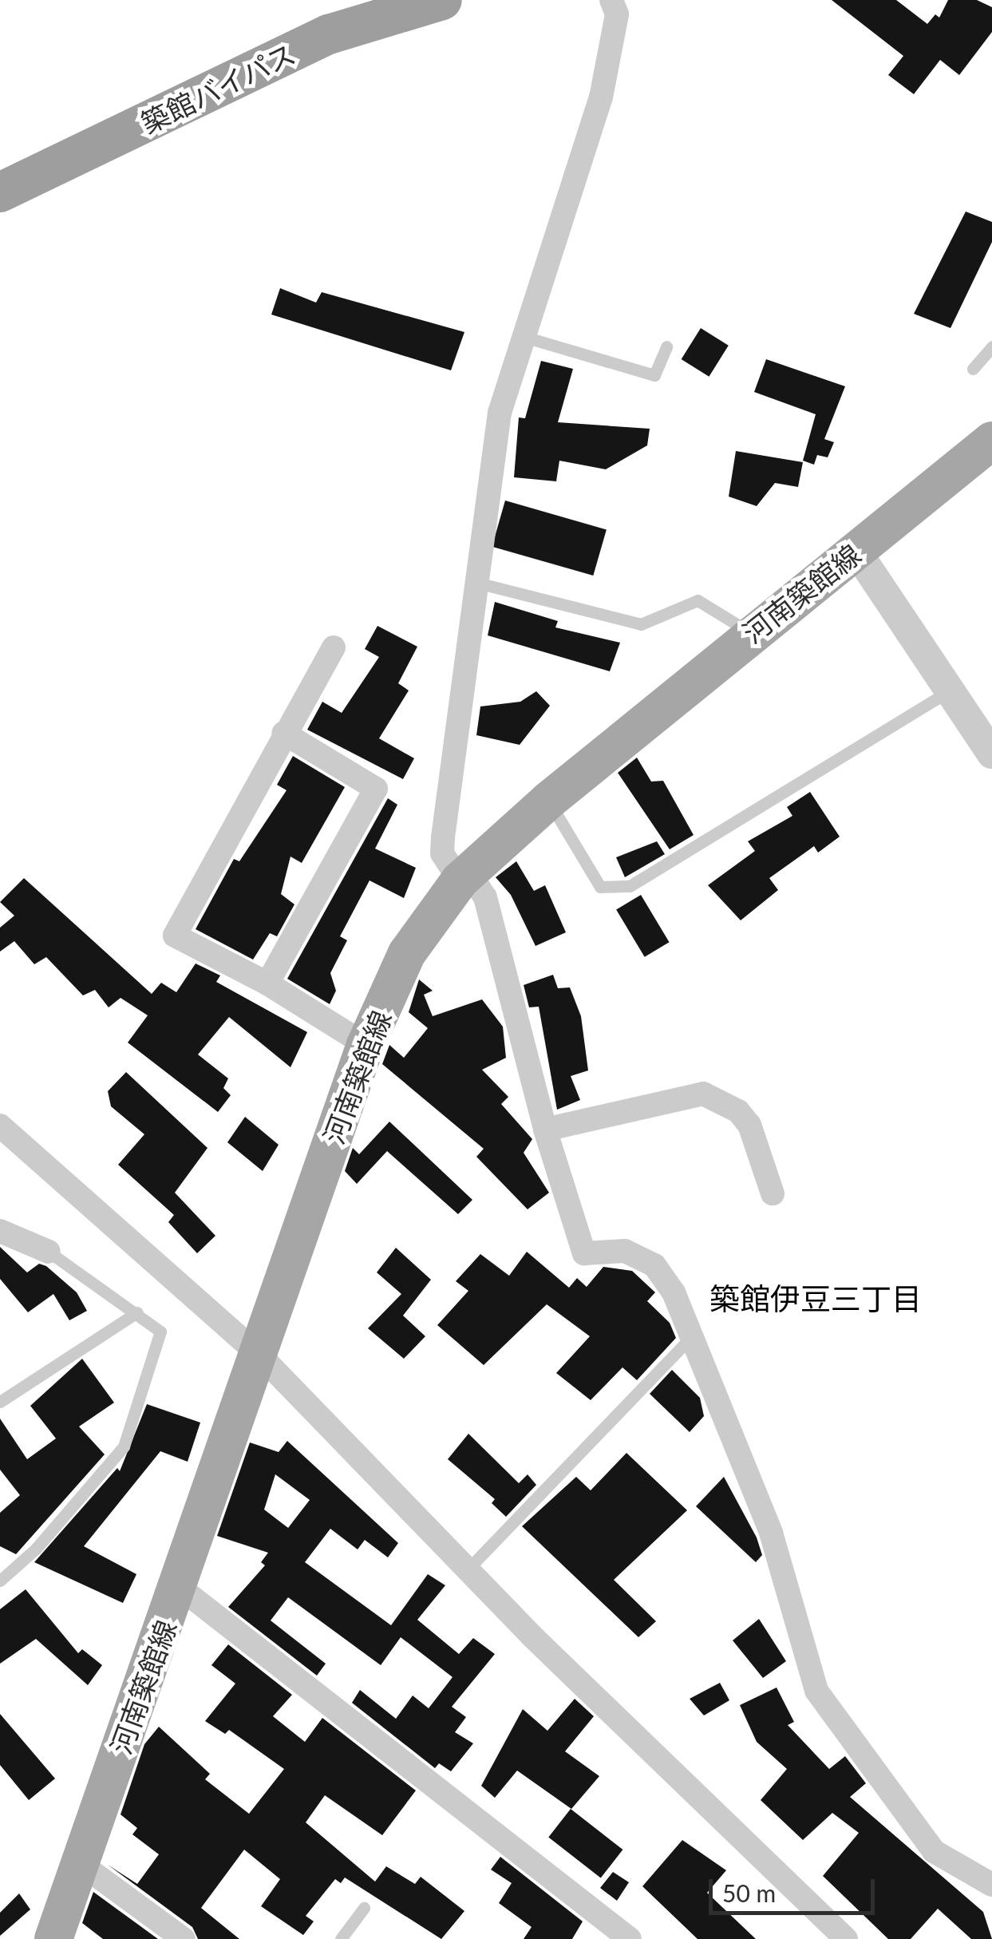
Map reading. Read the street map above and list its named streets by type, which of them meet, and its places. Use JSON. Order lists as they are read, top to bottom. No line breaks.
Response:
{"streets":{"highway":["築館バイパス"],"main road":["河南築館線"]},"districts":["築館伊豆三丁目"],"scale_bar":"50 m"}
